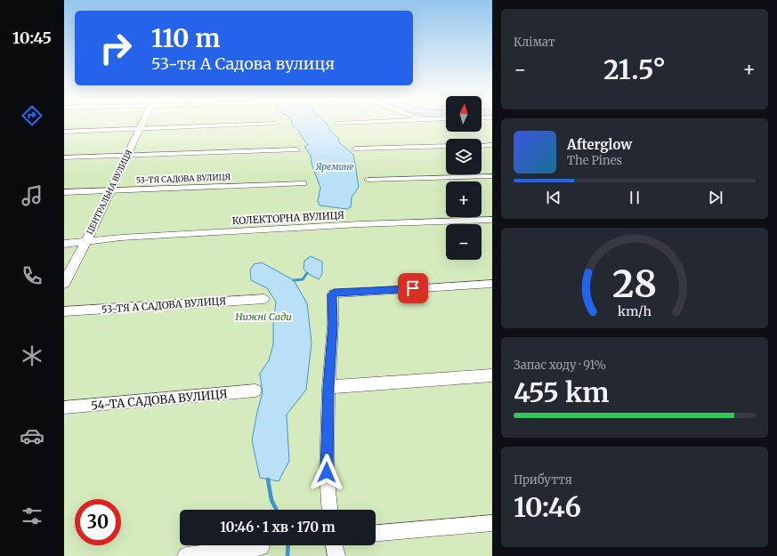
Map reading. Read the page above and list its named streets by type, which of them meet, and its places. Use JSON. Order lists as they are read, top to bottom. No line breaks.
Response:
{"streets":{"street":["53-ТЯ САДОВА ВУЛИЦЯ","ЦЕНТРАЛЬНА ВУЛИЦЯ","КОЛЕКТОРНА ВУЛИЦЯ","53-ТЯ А САДОВА ВУЛИЦЯ","54-ТА САДОВА ВУЛИЦЯ"]},"crossings":[["53-ТЯ САДОВА ВУЛИЦЯ","ЦЕНТРАЛЬНА ВУЛИЦЯ"],["ЦЕНТРАЛЬНА ВУЛИЦЯ","КОЛЕКТОРНА ВУЛИЦЯ"]],"water":["Яремине"],"parks":["Нижні Сади"],"north":"top","page":{"tabs":"10:45","tile":["Клімат",["Запас ходу · 91%","455 km"],["Прибуття","10:46"]],"turn":["110 m","53-тя А Садова вулиця"],"heat":["−","21.5°","+"],"map_buttons":["+","−"],"song":["Afterglow","The Pines"],"limit":"30","trip":"10:46 · 1 хв · 170 m","gauge":["28","km/h"]}}
